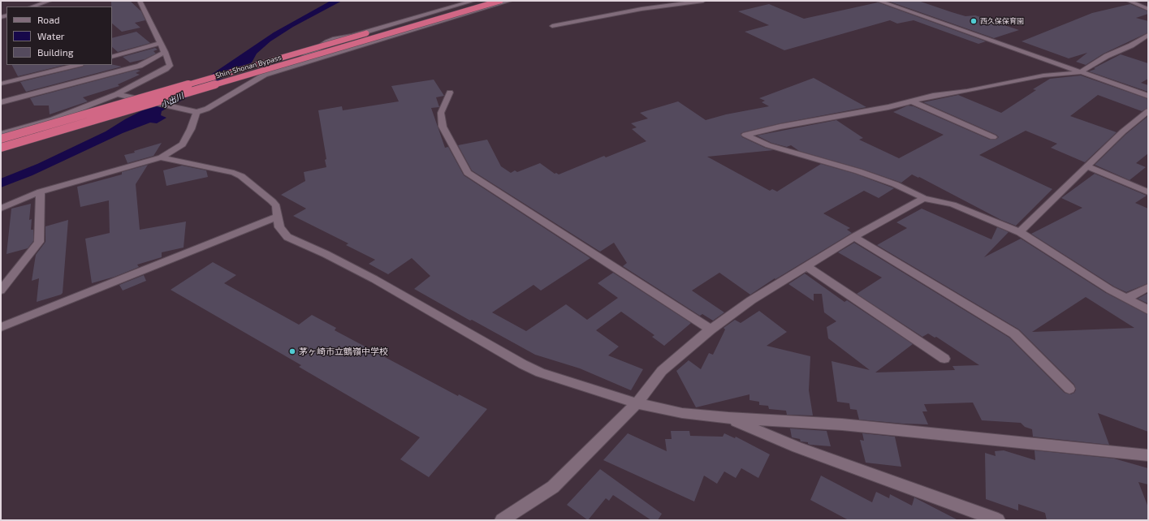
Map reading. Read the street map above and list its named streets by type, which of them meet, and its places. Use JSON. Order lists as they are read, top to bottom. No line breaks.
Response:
{"streets":{"highway":["Shin-Shonan Bypass"]},"water":["小出川"],"places":["西久保保育園","茅ヶ崎市立鶴嶺中学校"],"legend":["Road","Water","Building"]}
